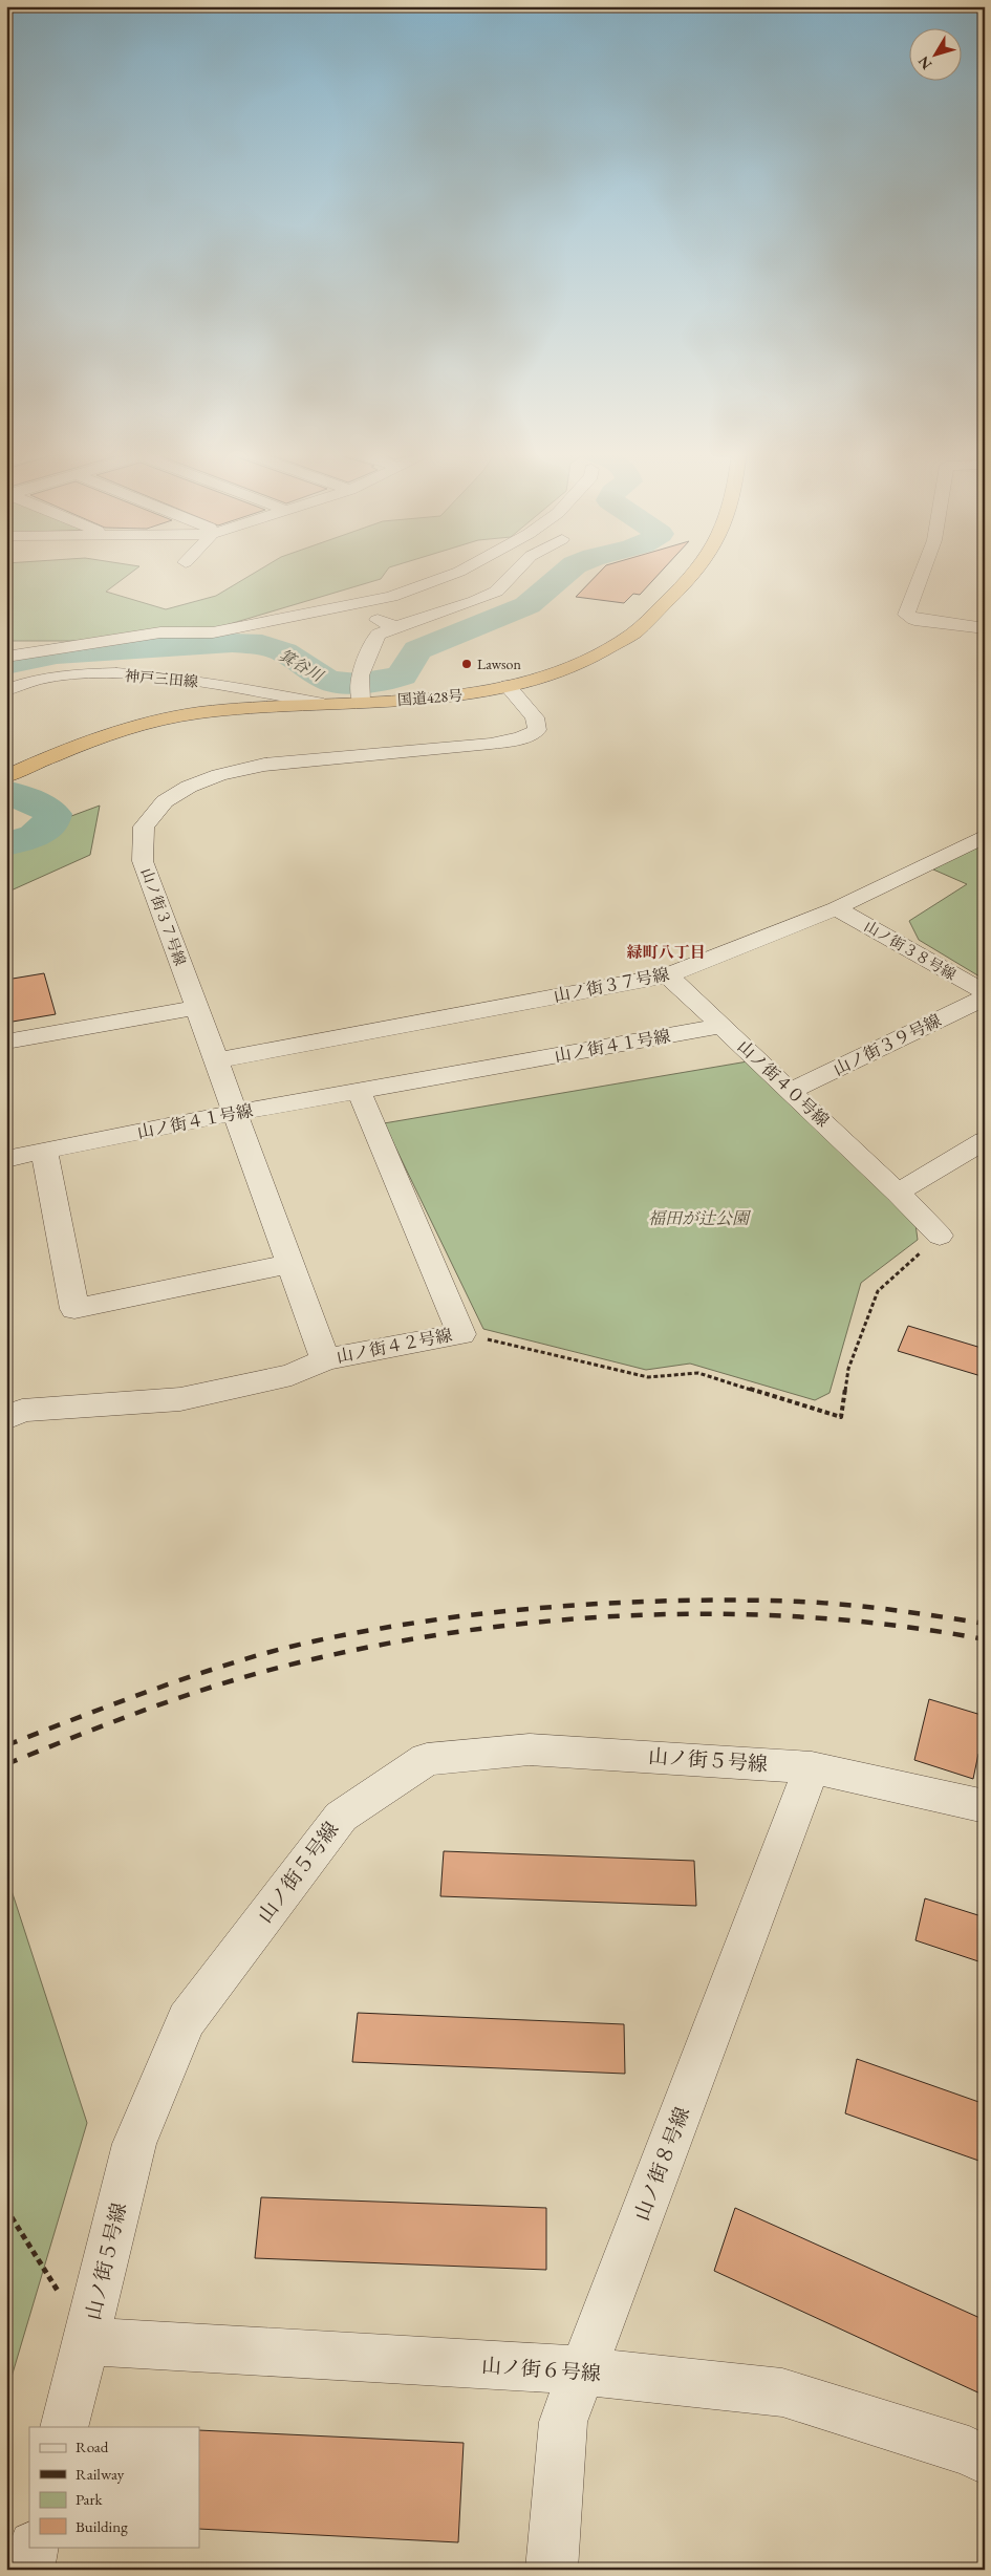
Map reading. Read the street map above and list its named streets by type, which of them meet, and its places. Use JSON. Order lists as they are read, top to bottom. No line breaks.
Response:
{"streets":{"highway":["国道428号"],"street":["神戸三田線","山ノ街３７号線","山ノ街３８号線","山ノ街３９号線","山ノ街４１号線","山ノ街４０号線","山ノ街４２号線","山ノ街５号線","山ノ街８号線","山ノ街６号線"]},"crossings":[["神戸三田線","国道428号"],["国道428号","山ノ街３７号線"],["山ノ街３７号線","山ノ街３８号線"],["山ノ街３７号線","山ノ街４１号線"],["山ノ街３７号線","山ノ街４０号線"],["山ノ街３７号線","山ノ街４２号線"],["山ノ街３９号線","山ノ街４０号線"],["山ノ街４１号線","山ノ街４０号線"],["山ノ街４１号線","山ノ街４２号線"],["山ノ街５号線","山ノ街８号線"],["山ノ街５号線","山ノ街６号線"],["山ノ街８号線","山ノ街６号線"]],"districts":["緑町八丁目"],"water":["箕谷川"],"parks":["福田が辻公園"],"places":["Lawson"],"legend":["Road","Railway","Park","Building"],"north":"bottom left"}
